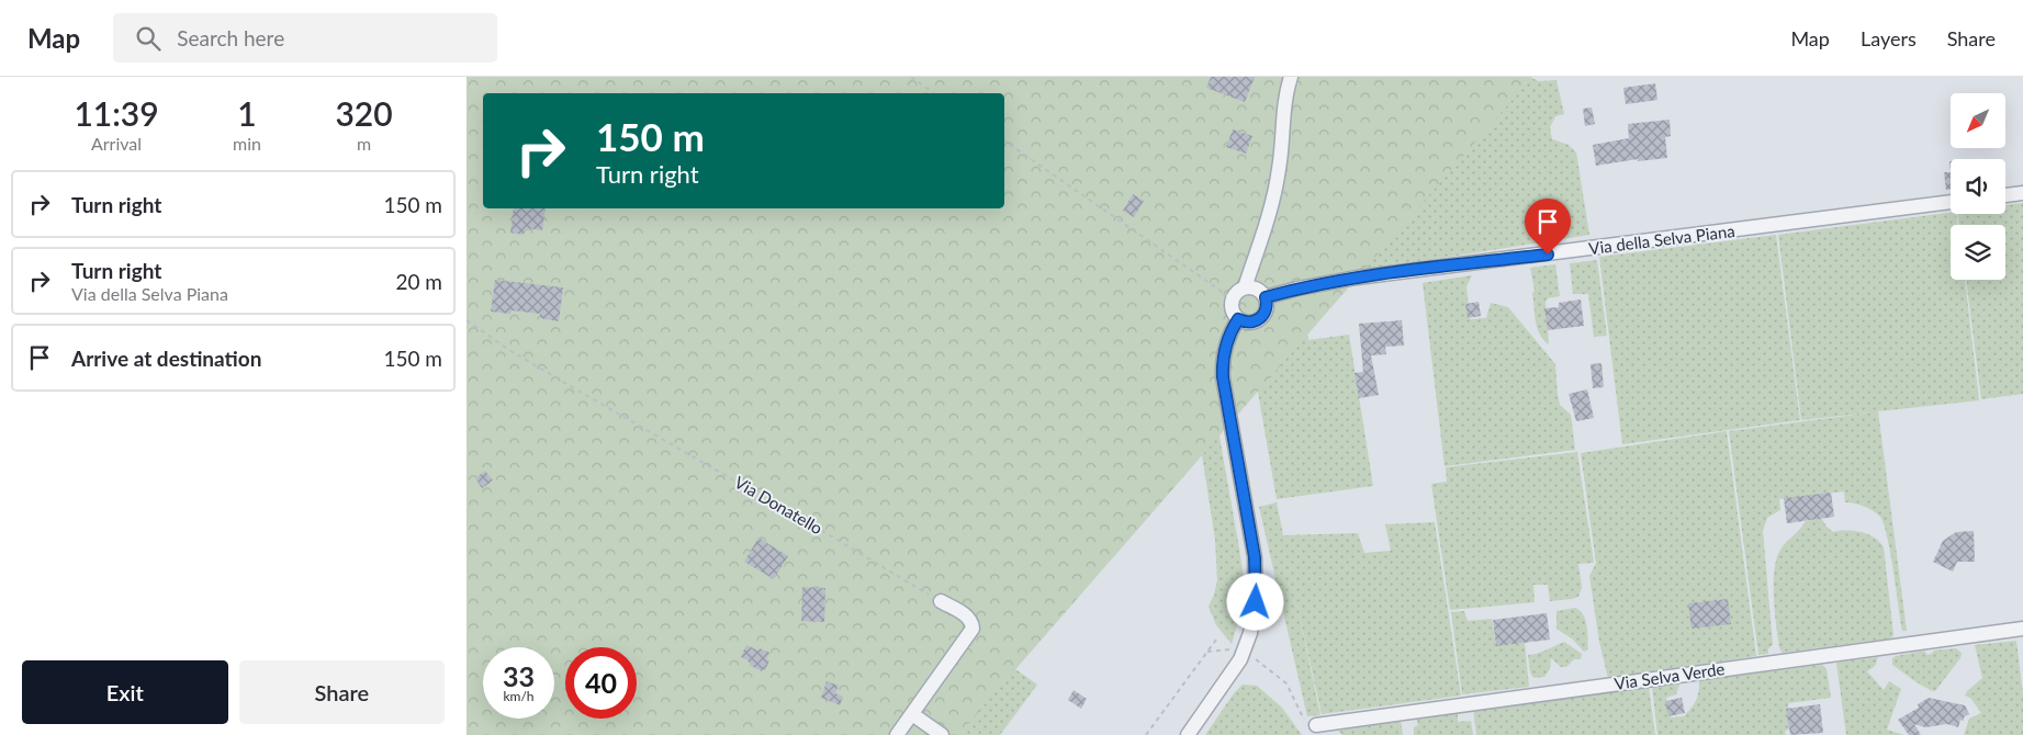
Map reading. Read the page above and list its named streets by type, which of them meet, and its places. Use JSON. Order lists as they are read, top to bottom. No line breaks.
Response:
{"streets":{"street":["Via della Selva Piana","Via Selva Verde"],"path":["Via Donatello"]},"north":"bottom left","page":{"header":"Map","search":"Search here","nav":["Map","Layers","Share"],"eta":["11:39","Arrival","1","min","320","m"],"turn":["150 m","Turn right"],"list":[{"name":"Turn right","value":"150 m"},{"name":"Turn right","note":"Via della Selva Piana","value":"20 m"},{"name":"Arrive at destination","value":"150 m"}],"speed":"33 km/h","limit":"40","buttons":["Exit","Share"]}}
